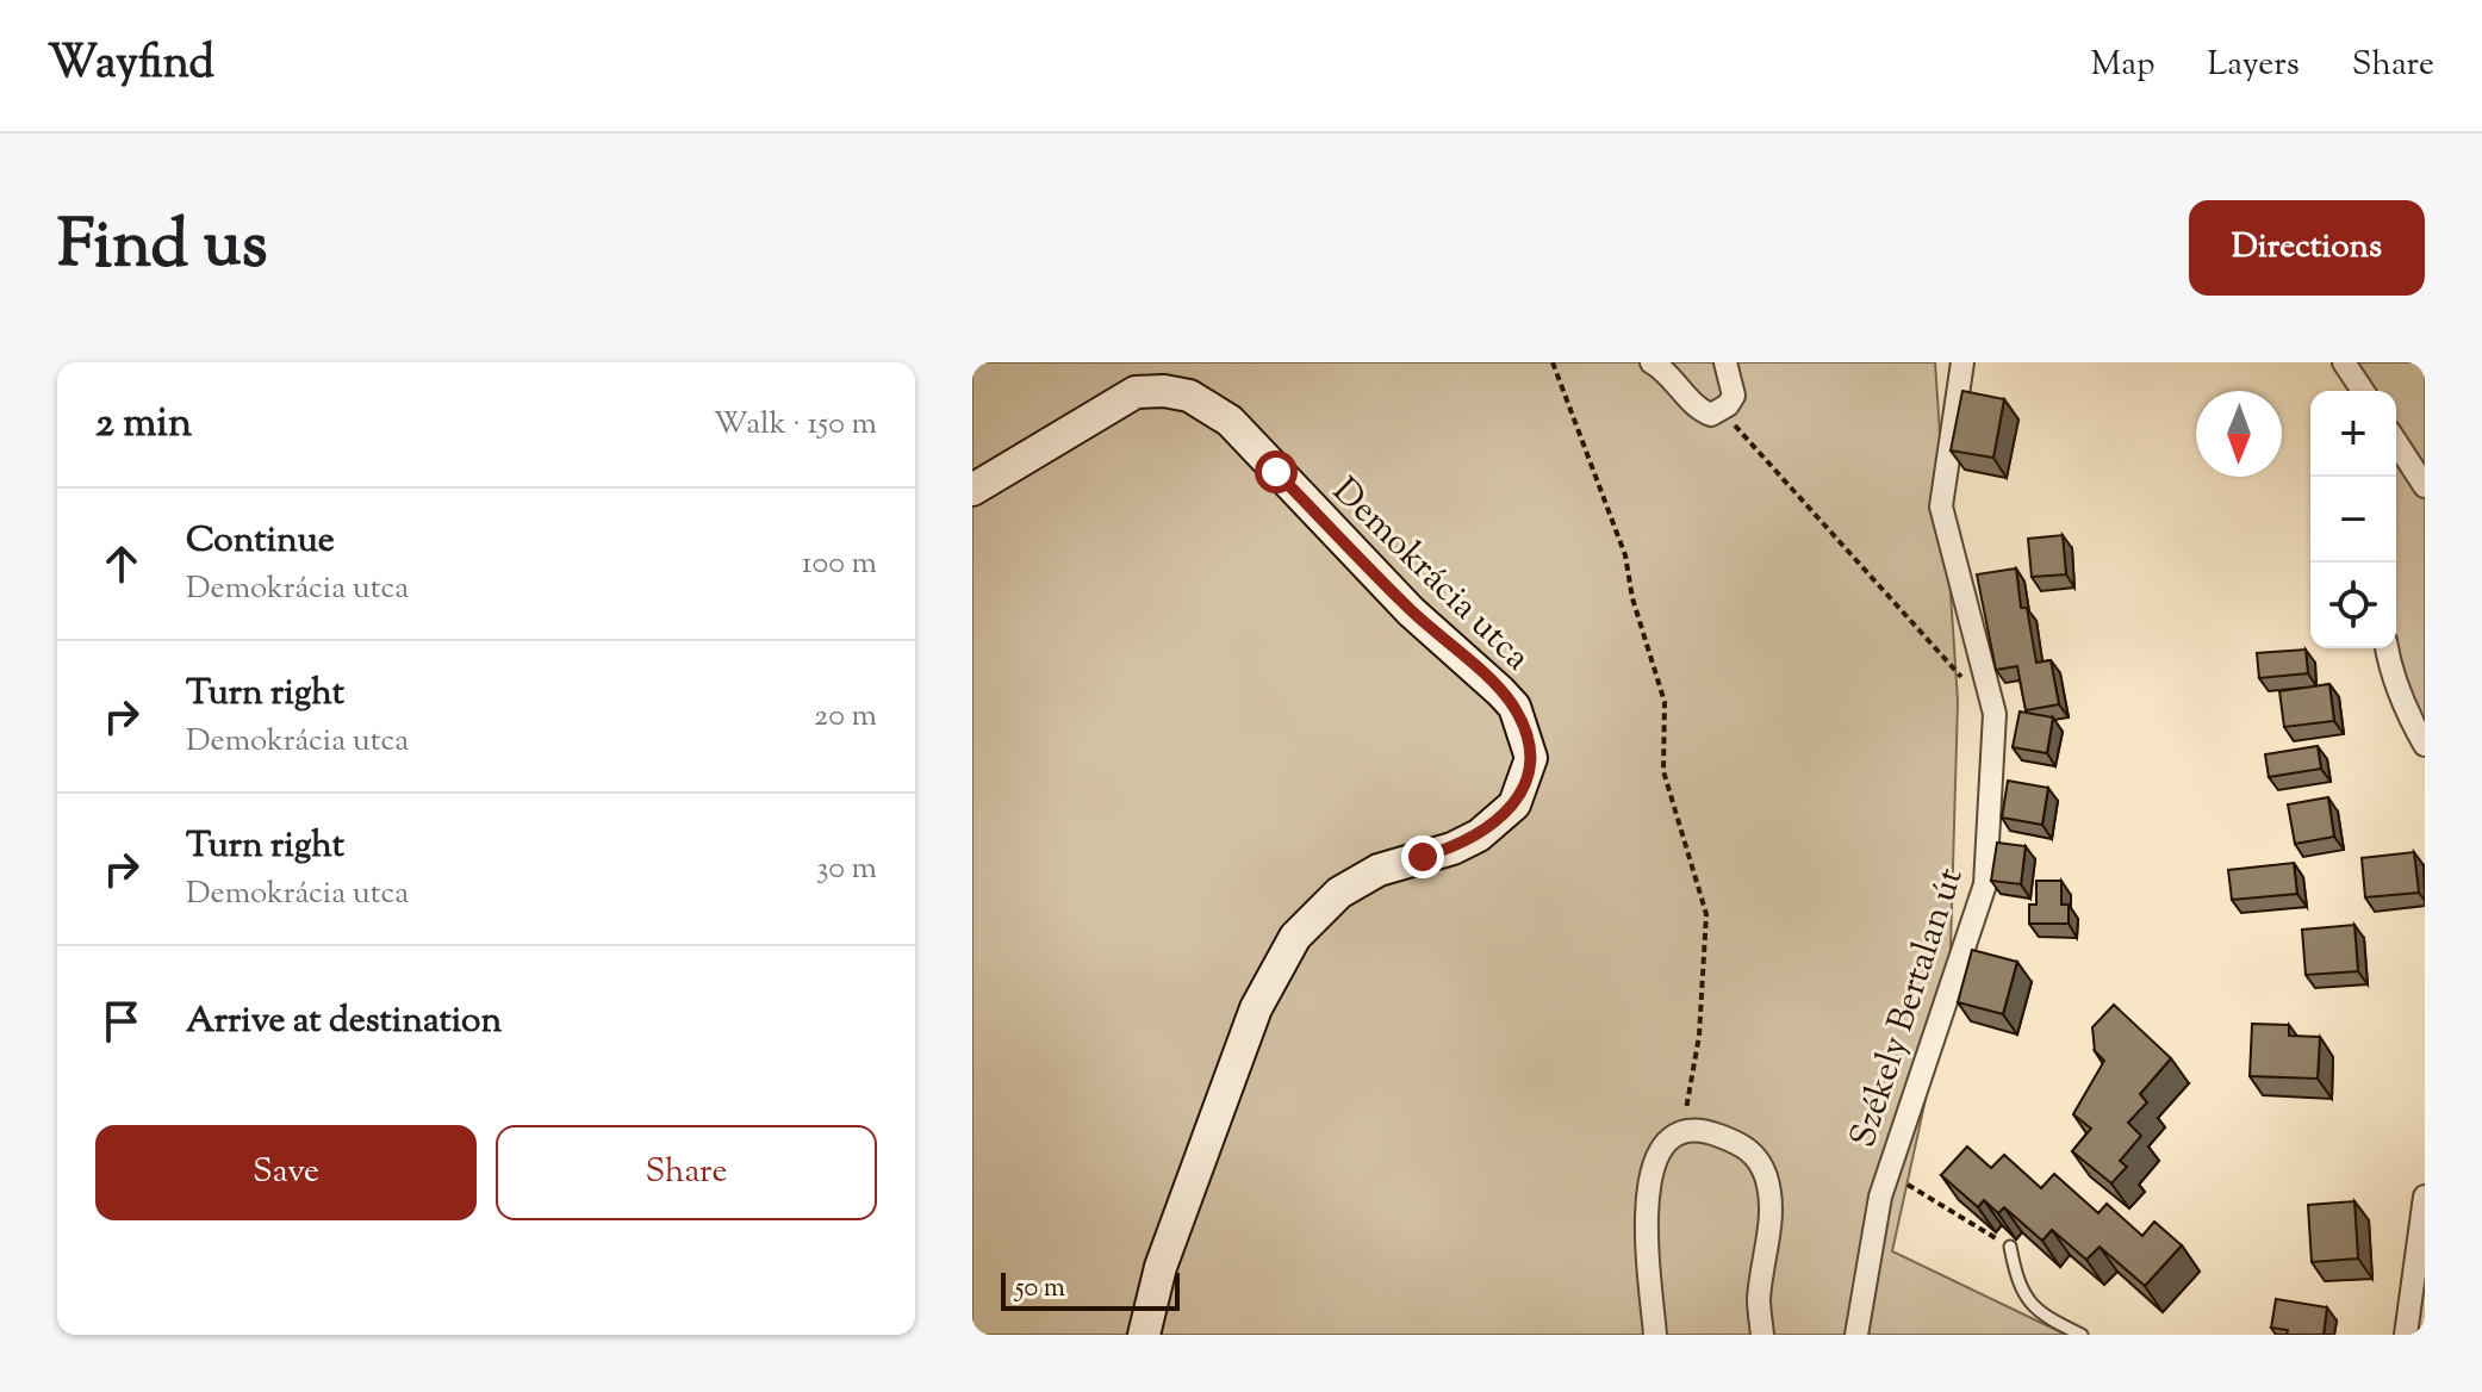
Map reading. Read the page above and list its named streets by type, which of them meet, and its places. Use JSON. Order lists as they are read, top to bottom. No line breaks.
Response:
{"streets":{"street":["Demokrácia utca","Székely Bertalan út"]},"scale_bar":"50 m","north":"bottom","page":{"header":"Wayfind","nav":["Map","Layers","Share"],"title":"Find us","buttons":["Directions",["Save","Share"]],"heading":["2 min","Walk · 150 m"],"map_buttons":["+","−"],"list":[["Continue","Demokrácia utca","100 m"],["Turn right","Demokrácia utca","20 m"],["Turn right","Demokrácia utca","30 m"],"Arrive at destination"],"scale":"50 m"}}
